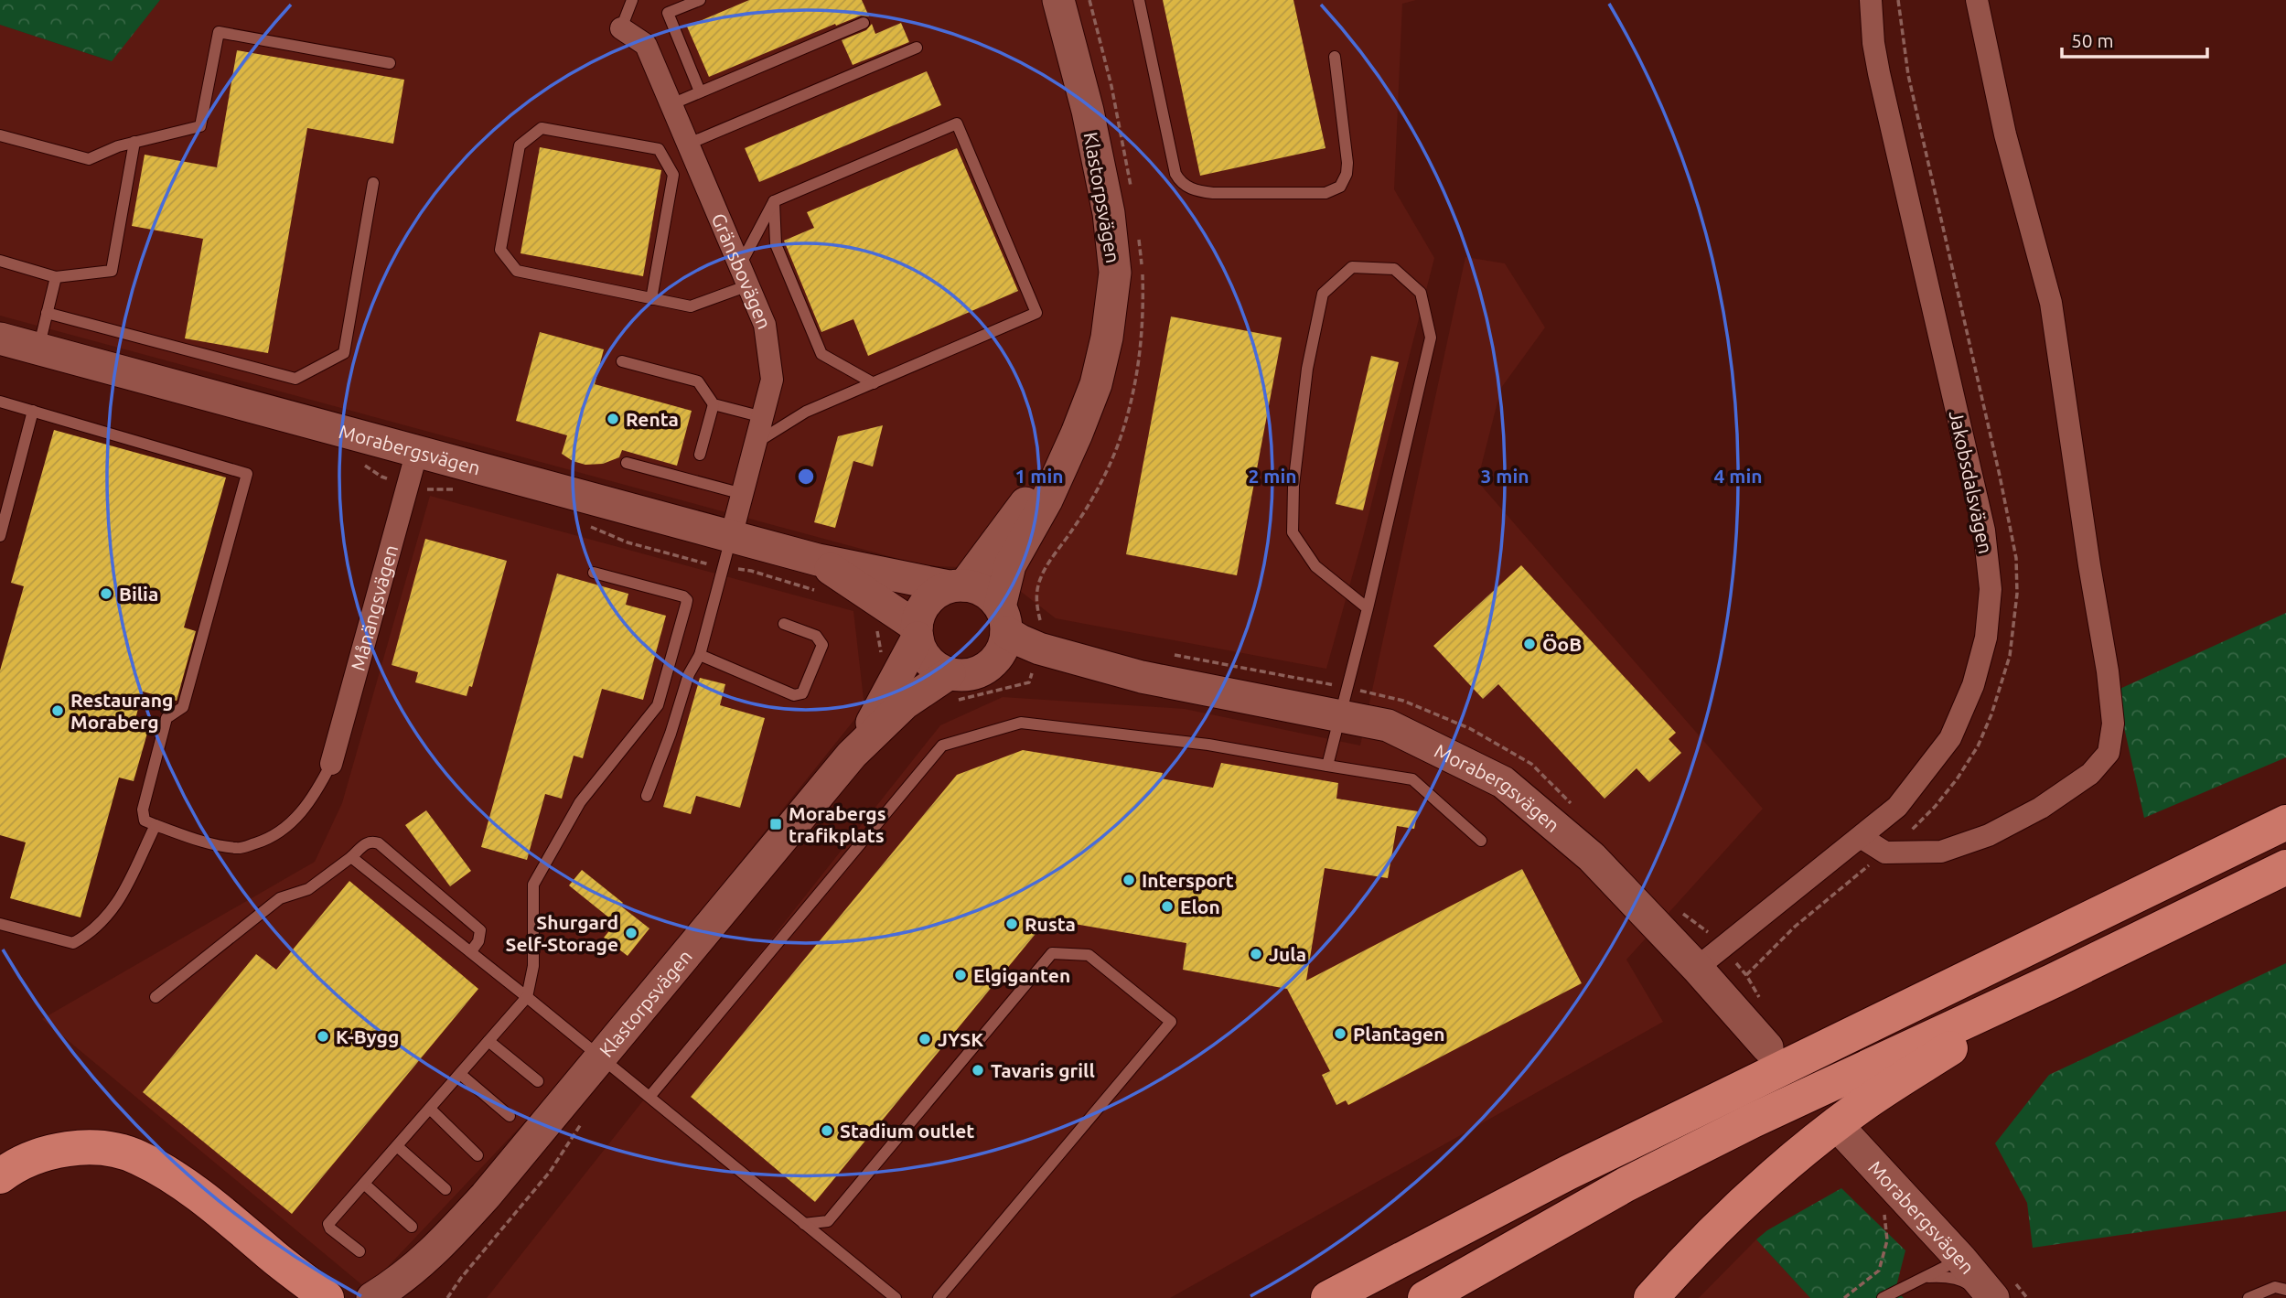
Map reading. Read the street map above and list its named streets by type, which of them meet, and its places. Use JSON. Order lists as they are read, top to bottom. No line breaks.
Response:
{"streets":{"street":["Klastorpsvägen","Gränsbovägen","Morabergsvägen","Jakobsdalsvägen","Månängsvägen"]},"crossings":[["Klastorpsvägen","Morabergsvägen"],["Gränsbovägen","Morabergsvägen"],["Morabergsvägen","Jakobsdalsvägen"],["Morabergsvägen","Månängsvägen"]],"places":{"other":["Renta","Bilia","ÖoB","Restaurang Moraberg","Intersport","Elon","Rusta","Shurgard Self-Storage","Jula","Elgiganten","Plantagen","K-Bygg","JYSK","Tavaris grill","Stadium outlet"],"transit":["Morabergs trafikplats"]},"scale_bar":"50 m","rings":["1 min","2 min","3 min","4 min"]}
